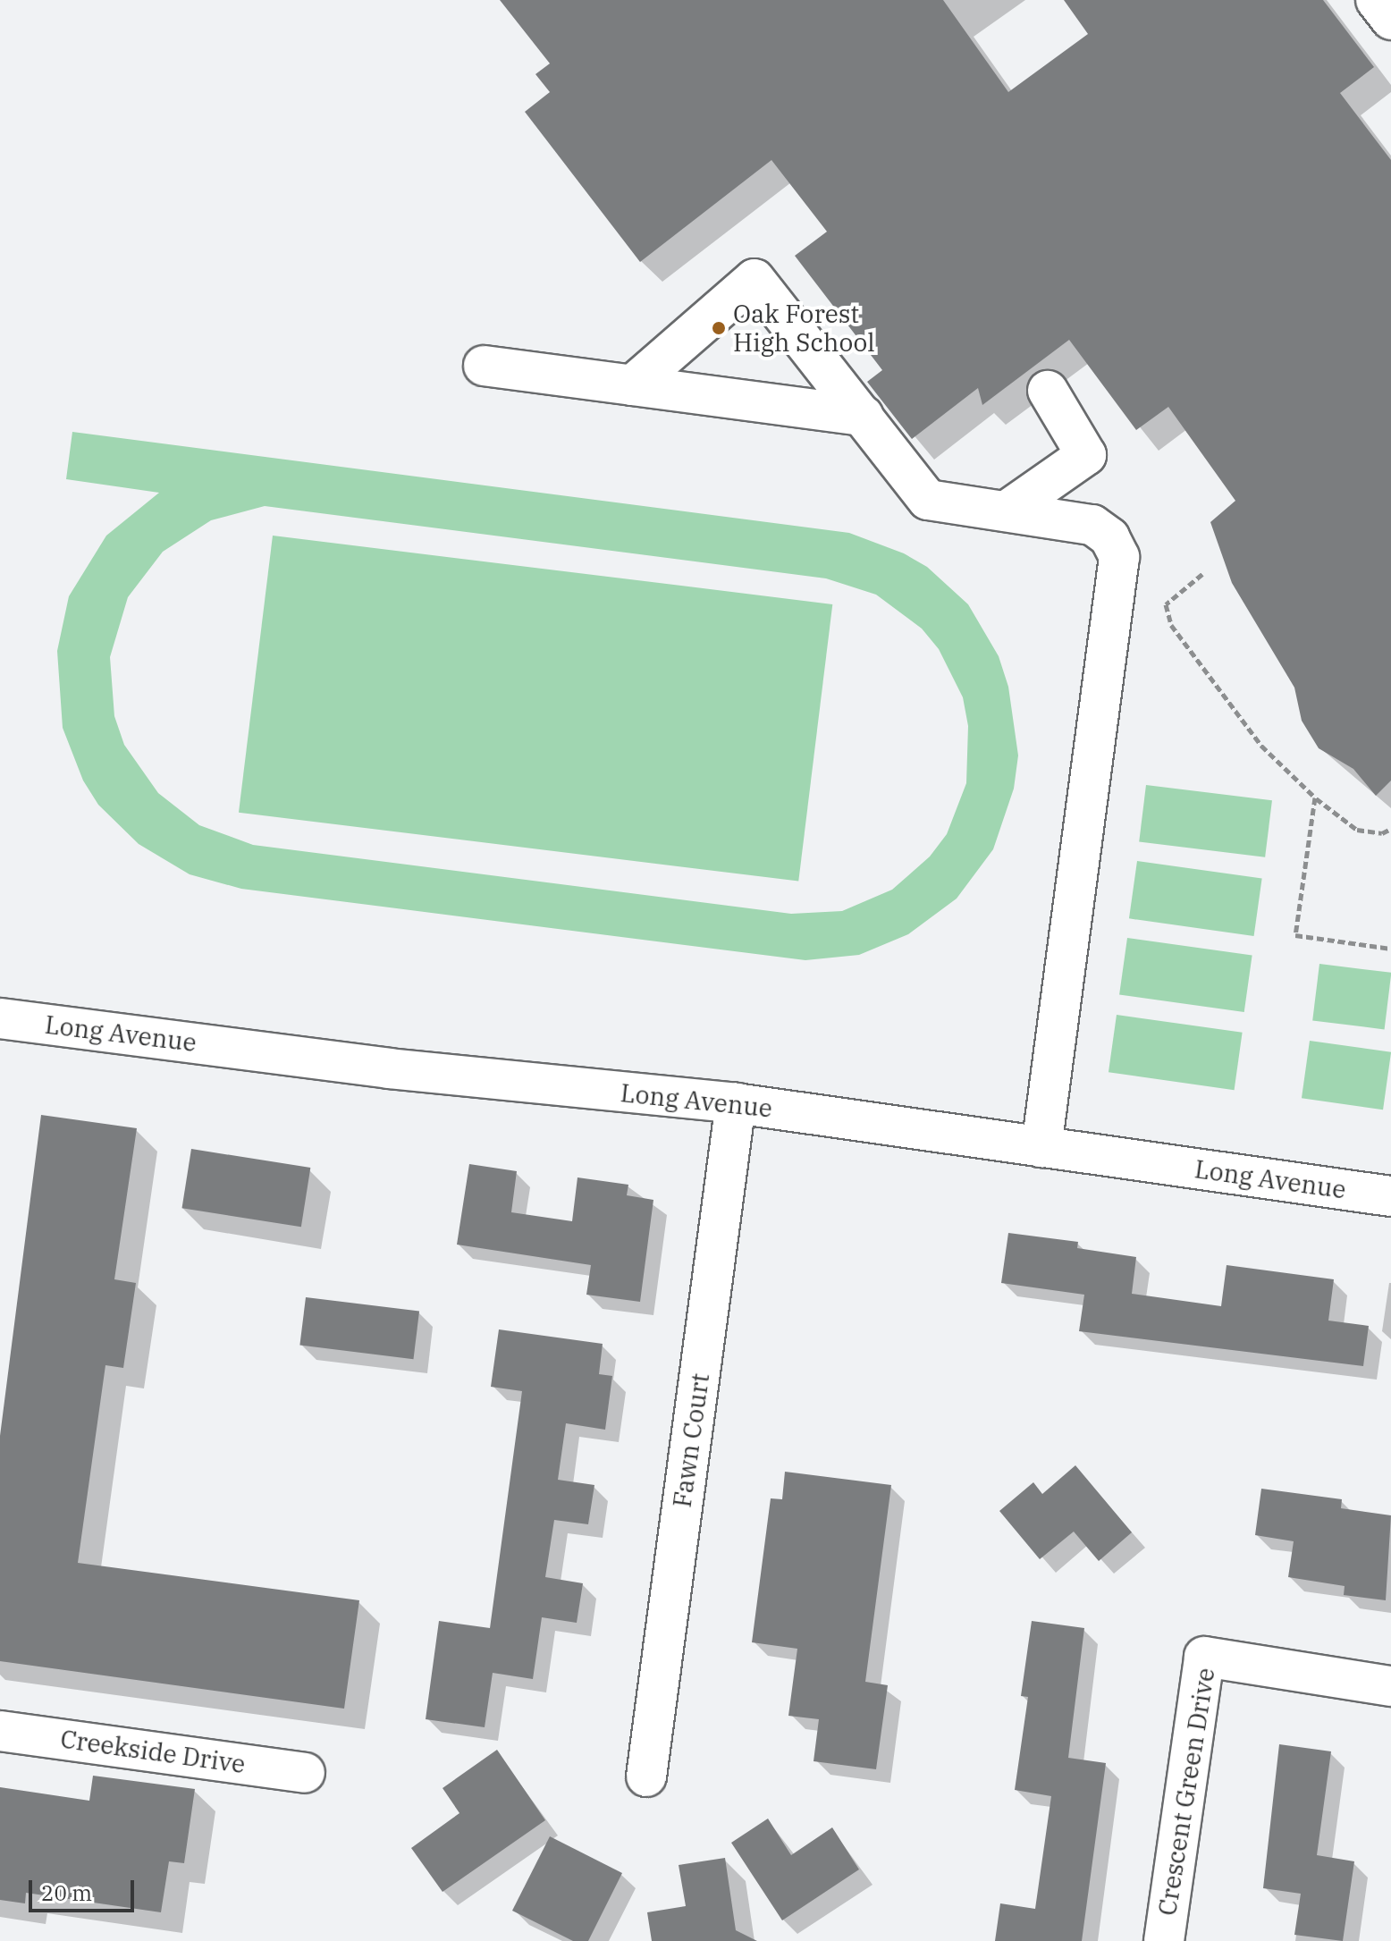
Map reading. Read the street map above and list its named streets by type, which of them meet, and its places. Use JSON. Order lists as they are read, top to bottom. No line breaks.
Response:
{"streets":{"street":["Long Avenue","Fawn Court","Creekside Drive","Crescent Green Drive"]},"crossings":[["Long Avenue","Fawn Court"]],"places":["Oak Forest High School"],"scale_bar":"20 m"}
